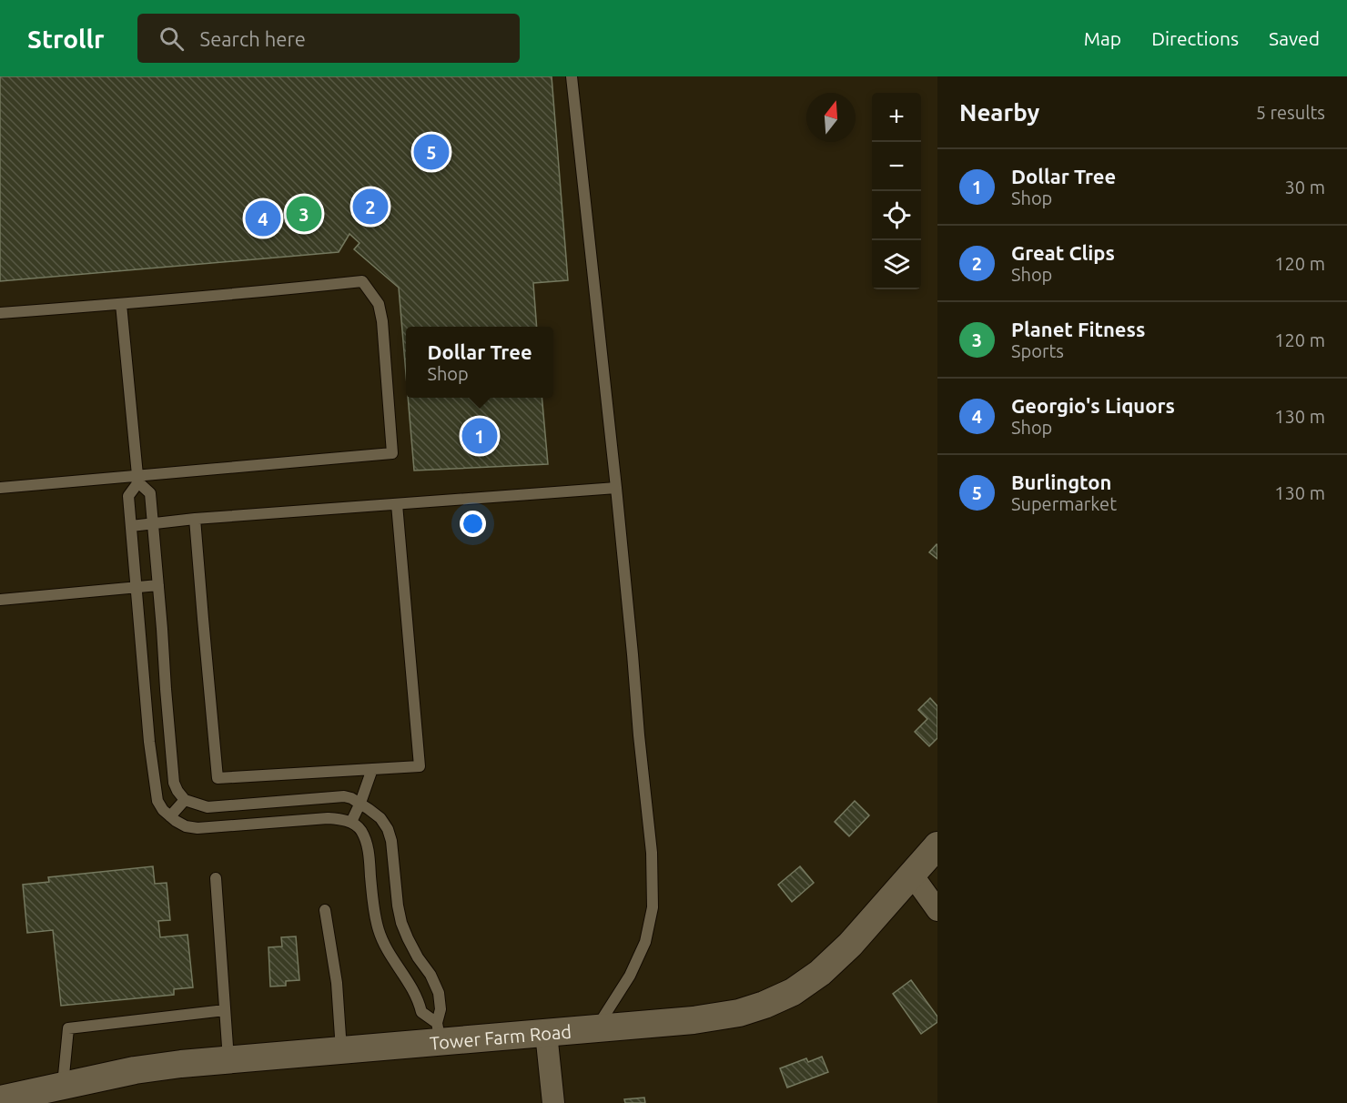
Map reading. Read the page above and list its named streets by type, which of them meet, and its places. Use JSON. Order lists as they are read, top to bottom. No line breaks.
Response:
{"streets":{"street":["Tower Farm Road"]},"north":"top","page":{"header":"Strollr","search":"Search here","nav":["Map","Directions","Saved"],"heading":["Nearby","5 results"],"map_buttons":["+","−"],"pins":["5","2","3","4","1"],"list":[{"mark":"1","name":"Dollar Tree","note":"Shop","value":"30 m"},{"mark":"2","name":"Great Clips","note":"Shop","value":"120 m"},{"mark":"3","name":"Planet Fitness","note":"Sports","value":"120 m"},{"mark":"4","name":"Georgio's Liquors","note":"Shop","value":"130 m"},{"mark":"5","name":"Burlington","note":"Supermarket","value":"130 m"}],"popup":["Dollar Tree","Shop"]}}
